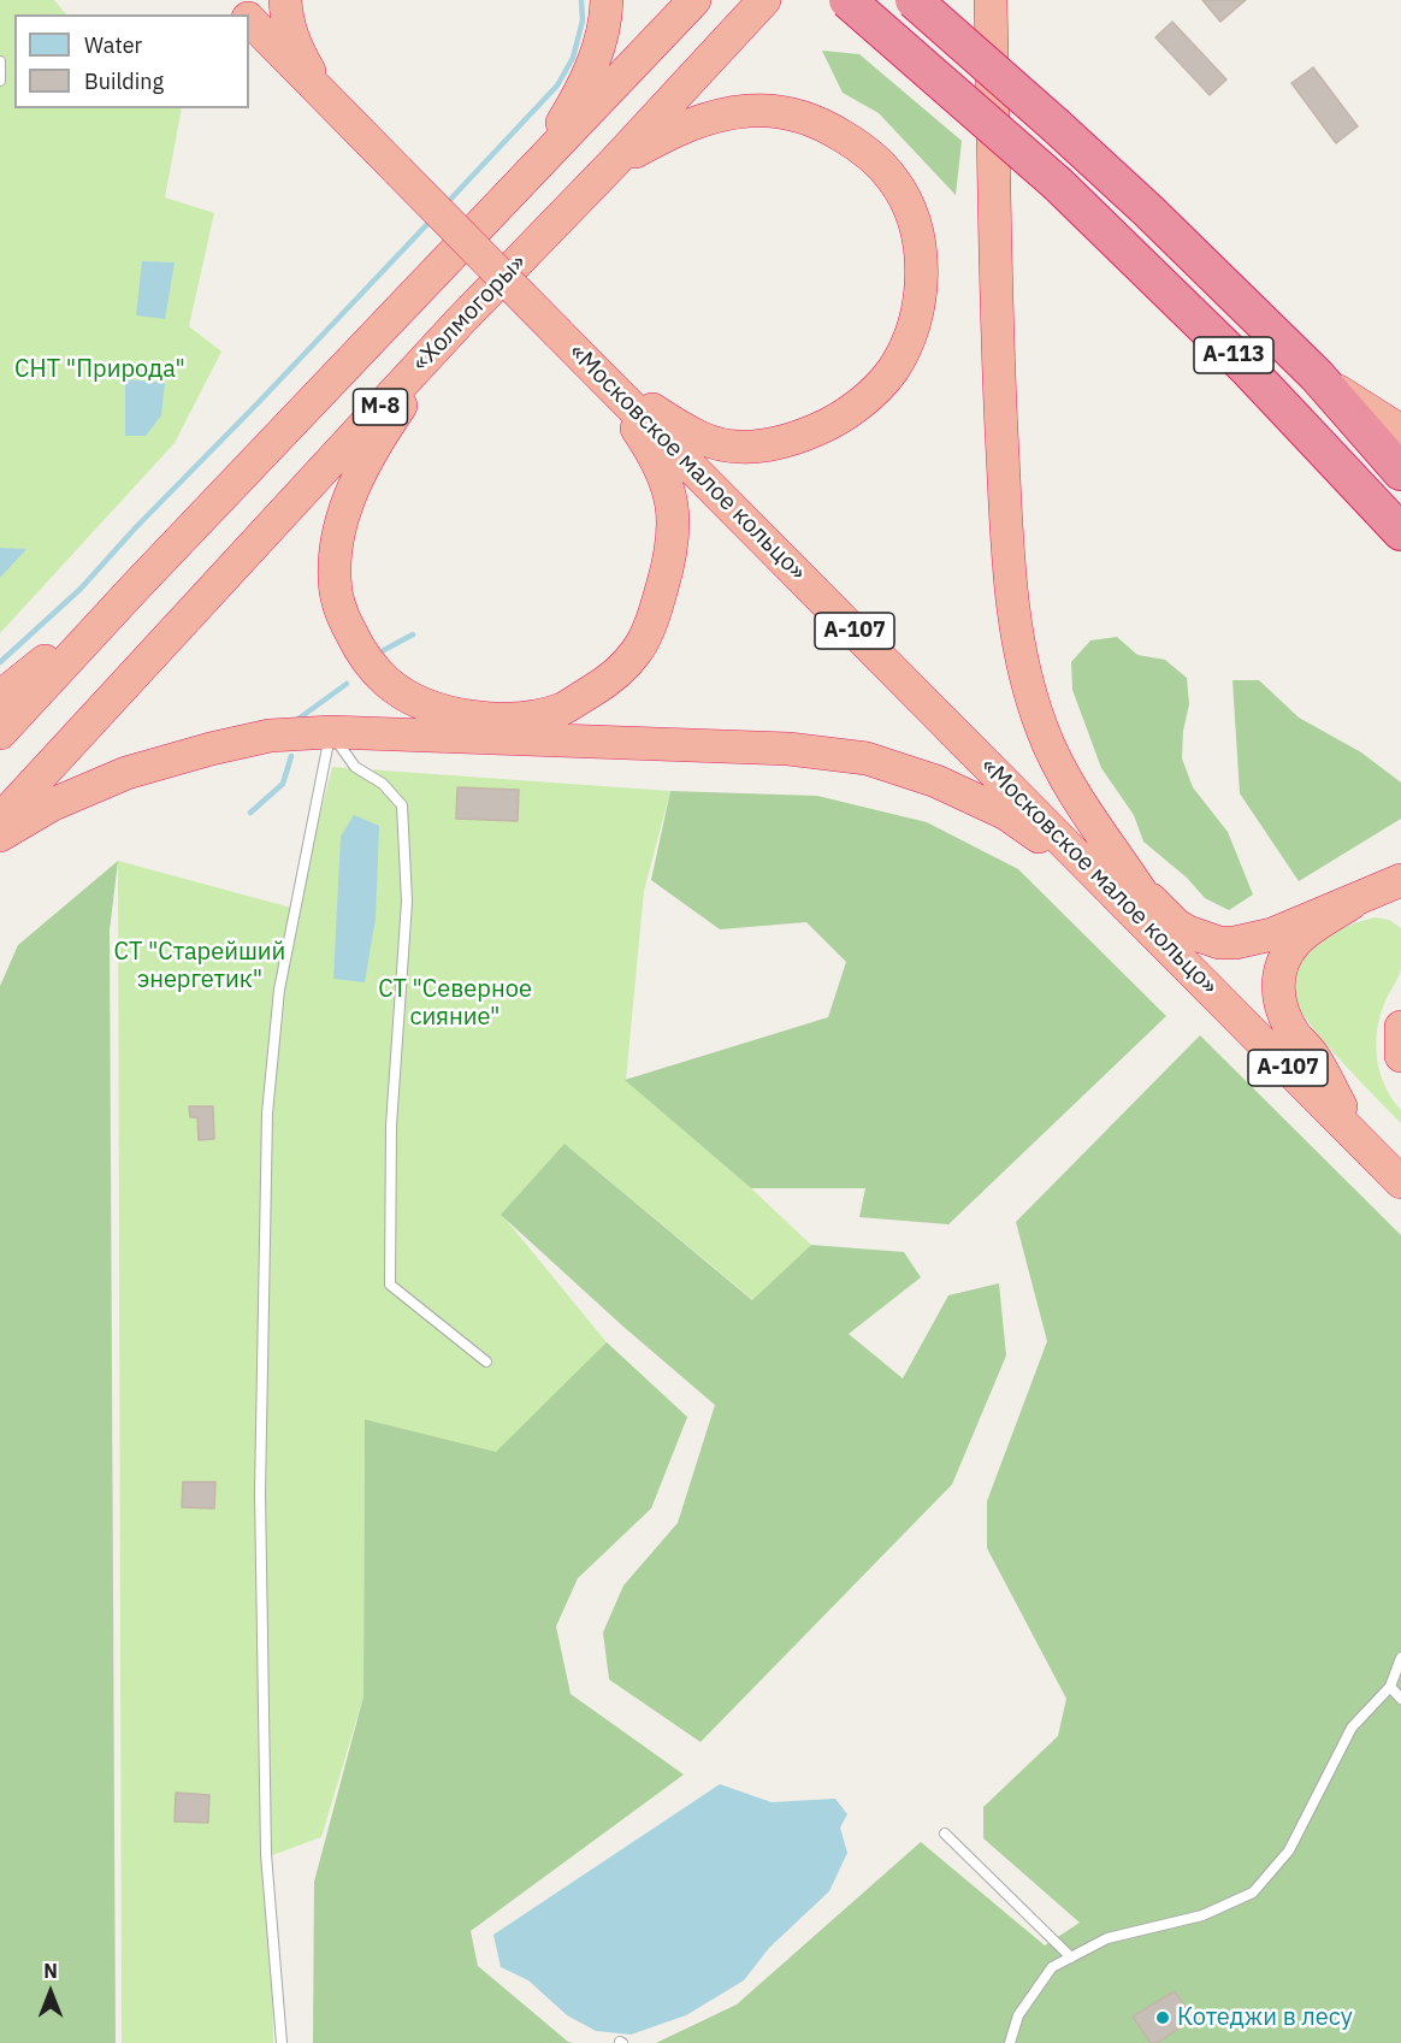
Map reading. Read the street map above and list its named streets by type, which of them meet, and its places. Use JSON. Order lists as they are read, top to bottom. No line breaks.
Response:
{"streets":{"highway":["«Холмогоры»","А-113","М-8","«Московское малое кольцо»","А-107"]},"parks":["СНТ \"Природа\"","СТ \"Старейший энергетик\"","СТ \"Северное сияние\""],"places":["Котеджи в лесу"],"legend":["Water","Building"],"north":"top"}
